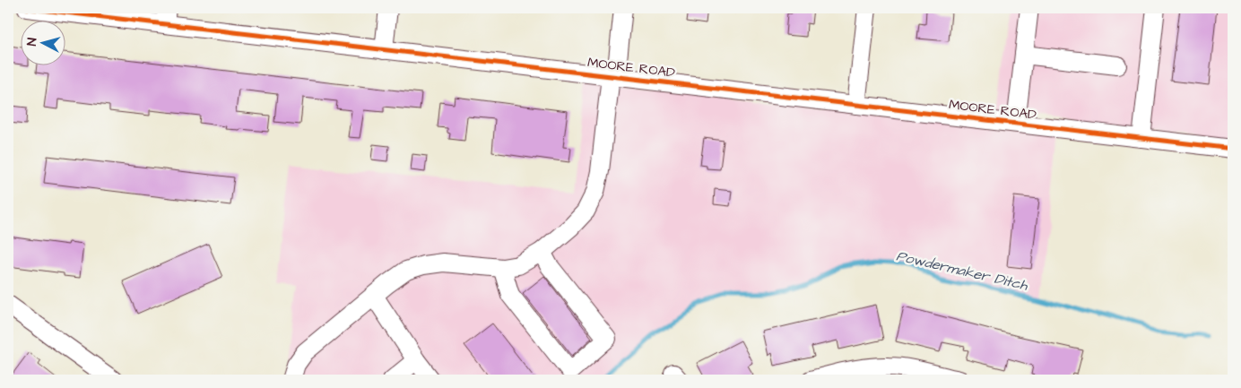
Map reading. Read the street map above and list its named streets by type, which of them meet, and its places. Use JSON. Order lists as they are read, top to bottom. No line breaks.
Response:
{"streets":{"street":["MOORE ROAD"]},"water":["Powdermaker Ditch"],"north":"left"}
